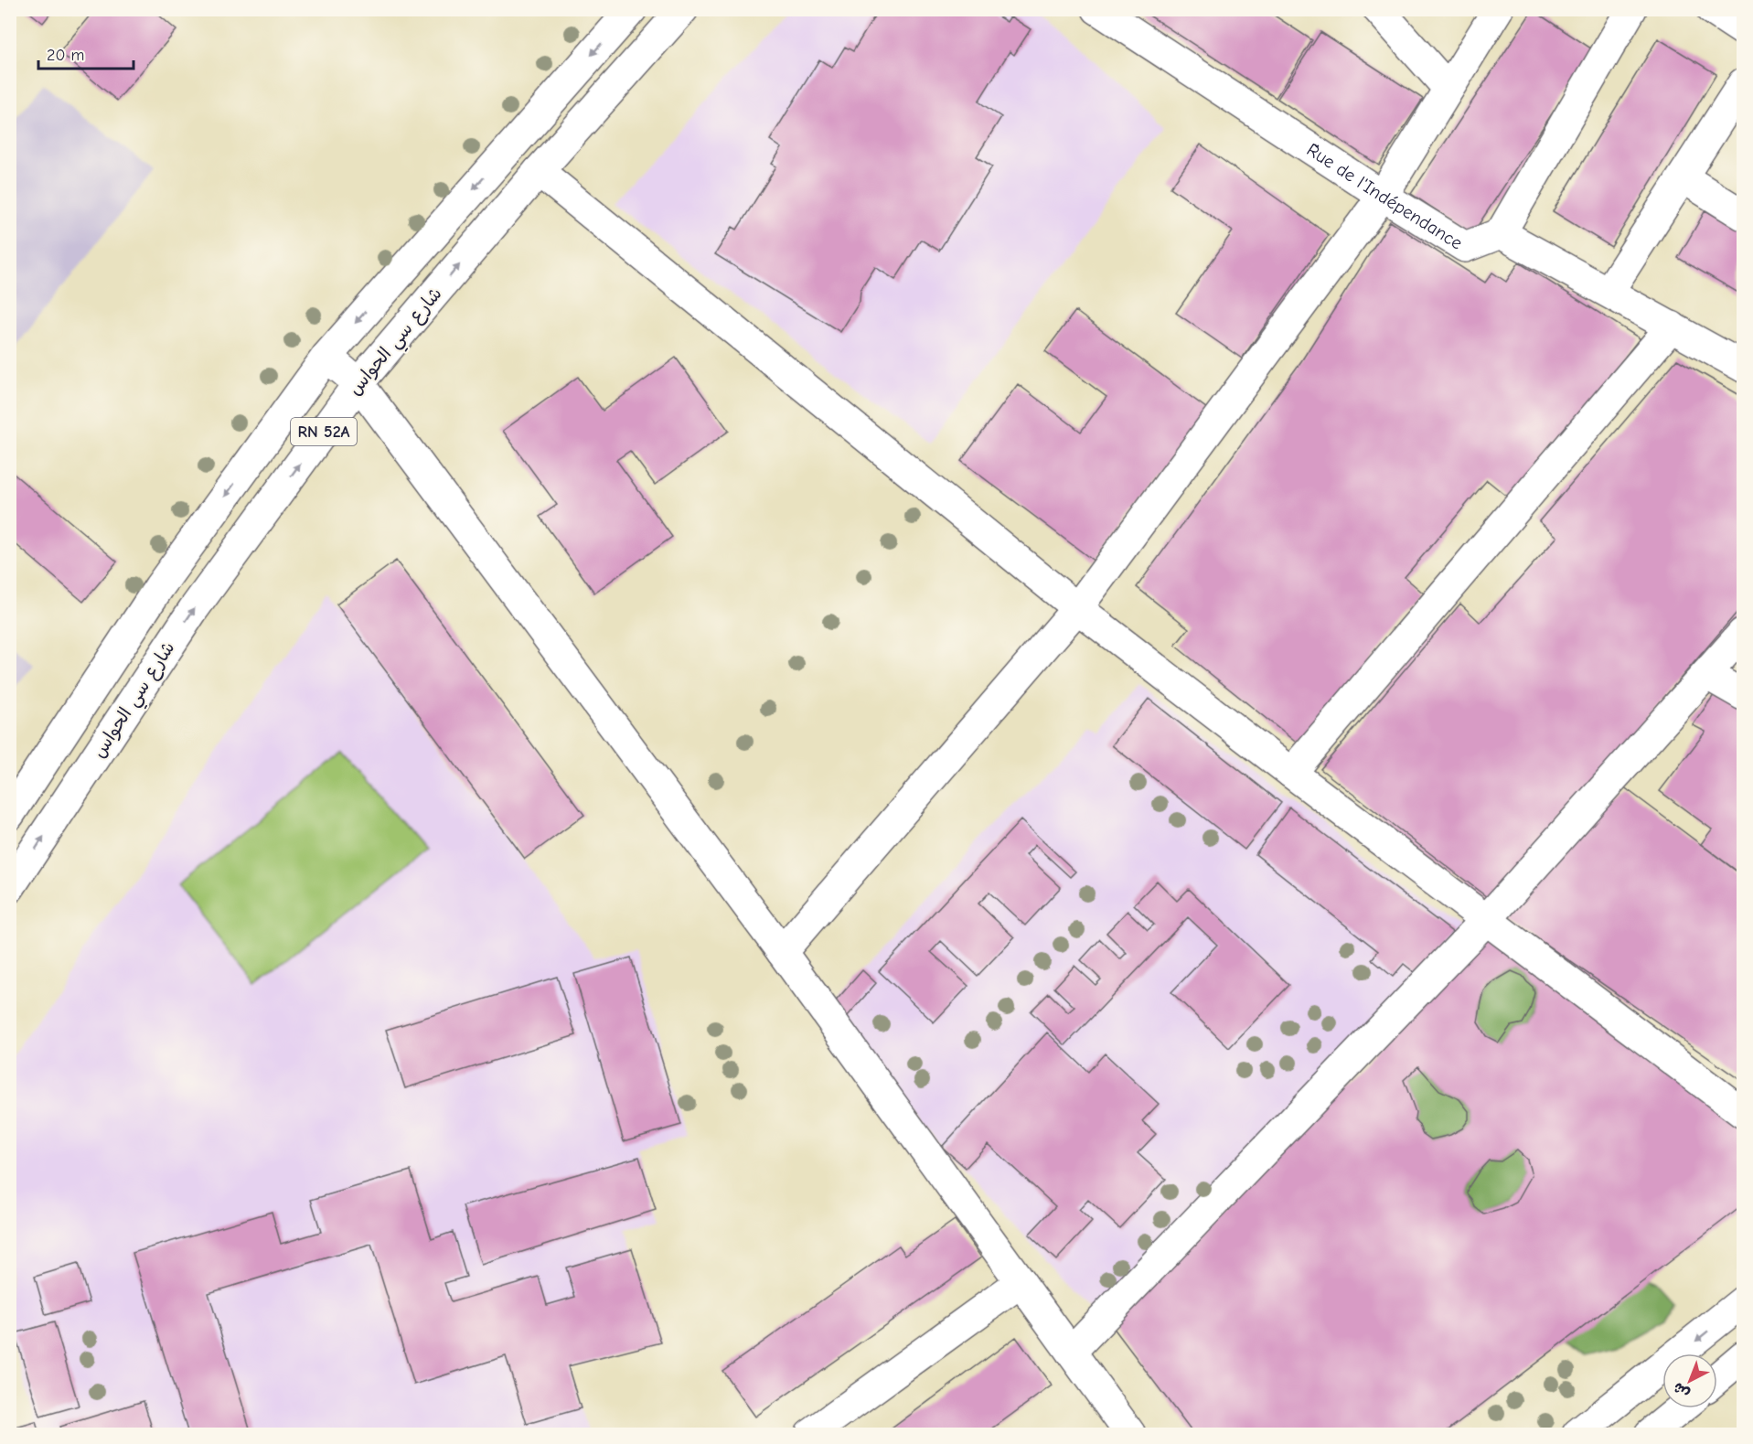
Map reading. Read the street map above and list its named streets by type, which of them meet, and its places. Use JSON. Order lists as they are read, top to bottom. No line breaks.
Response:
{"streets":{"street":["ٌRue de l'Indépendance","شارع سي الحواس","RN 52A"]},"scale_bar":"20 m","north":"bottom left"}
